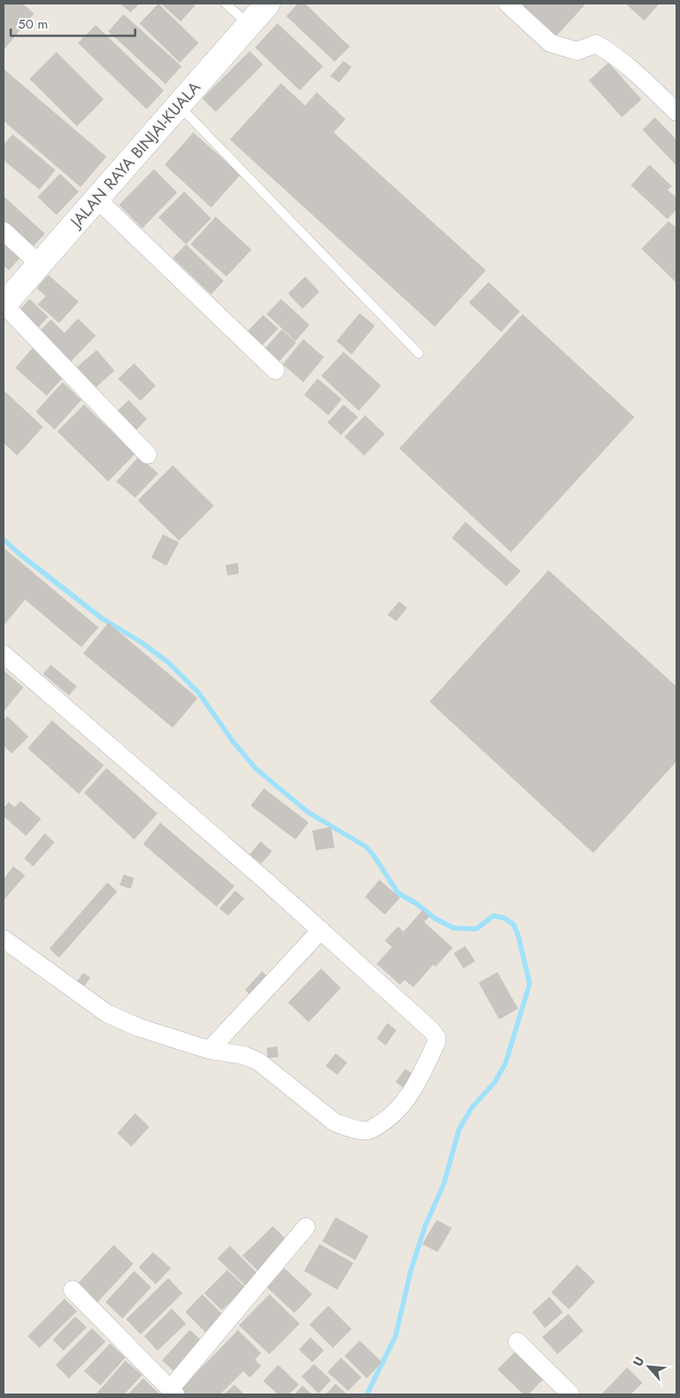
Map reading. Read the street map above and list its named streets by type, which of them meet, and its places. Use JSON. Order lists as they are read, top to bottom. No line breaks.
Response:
{"streets":{"main road":["JALAN RAYA BINJAI-KUALA"]},"scale_bar":"50 m","north":"top left"}
